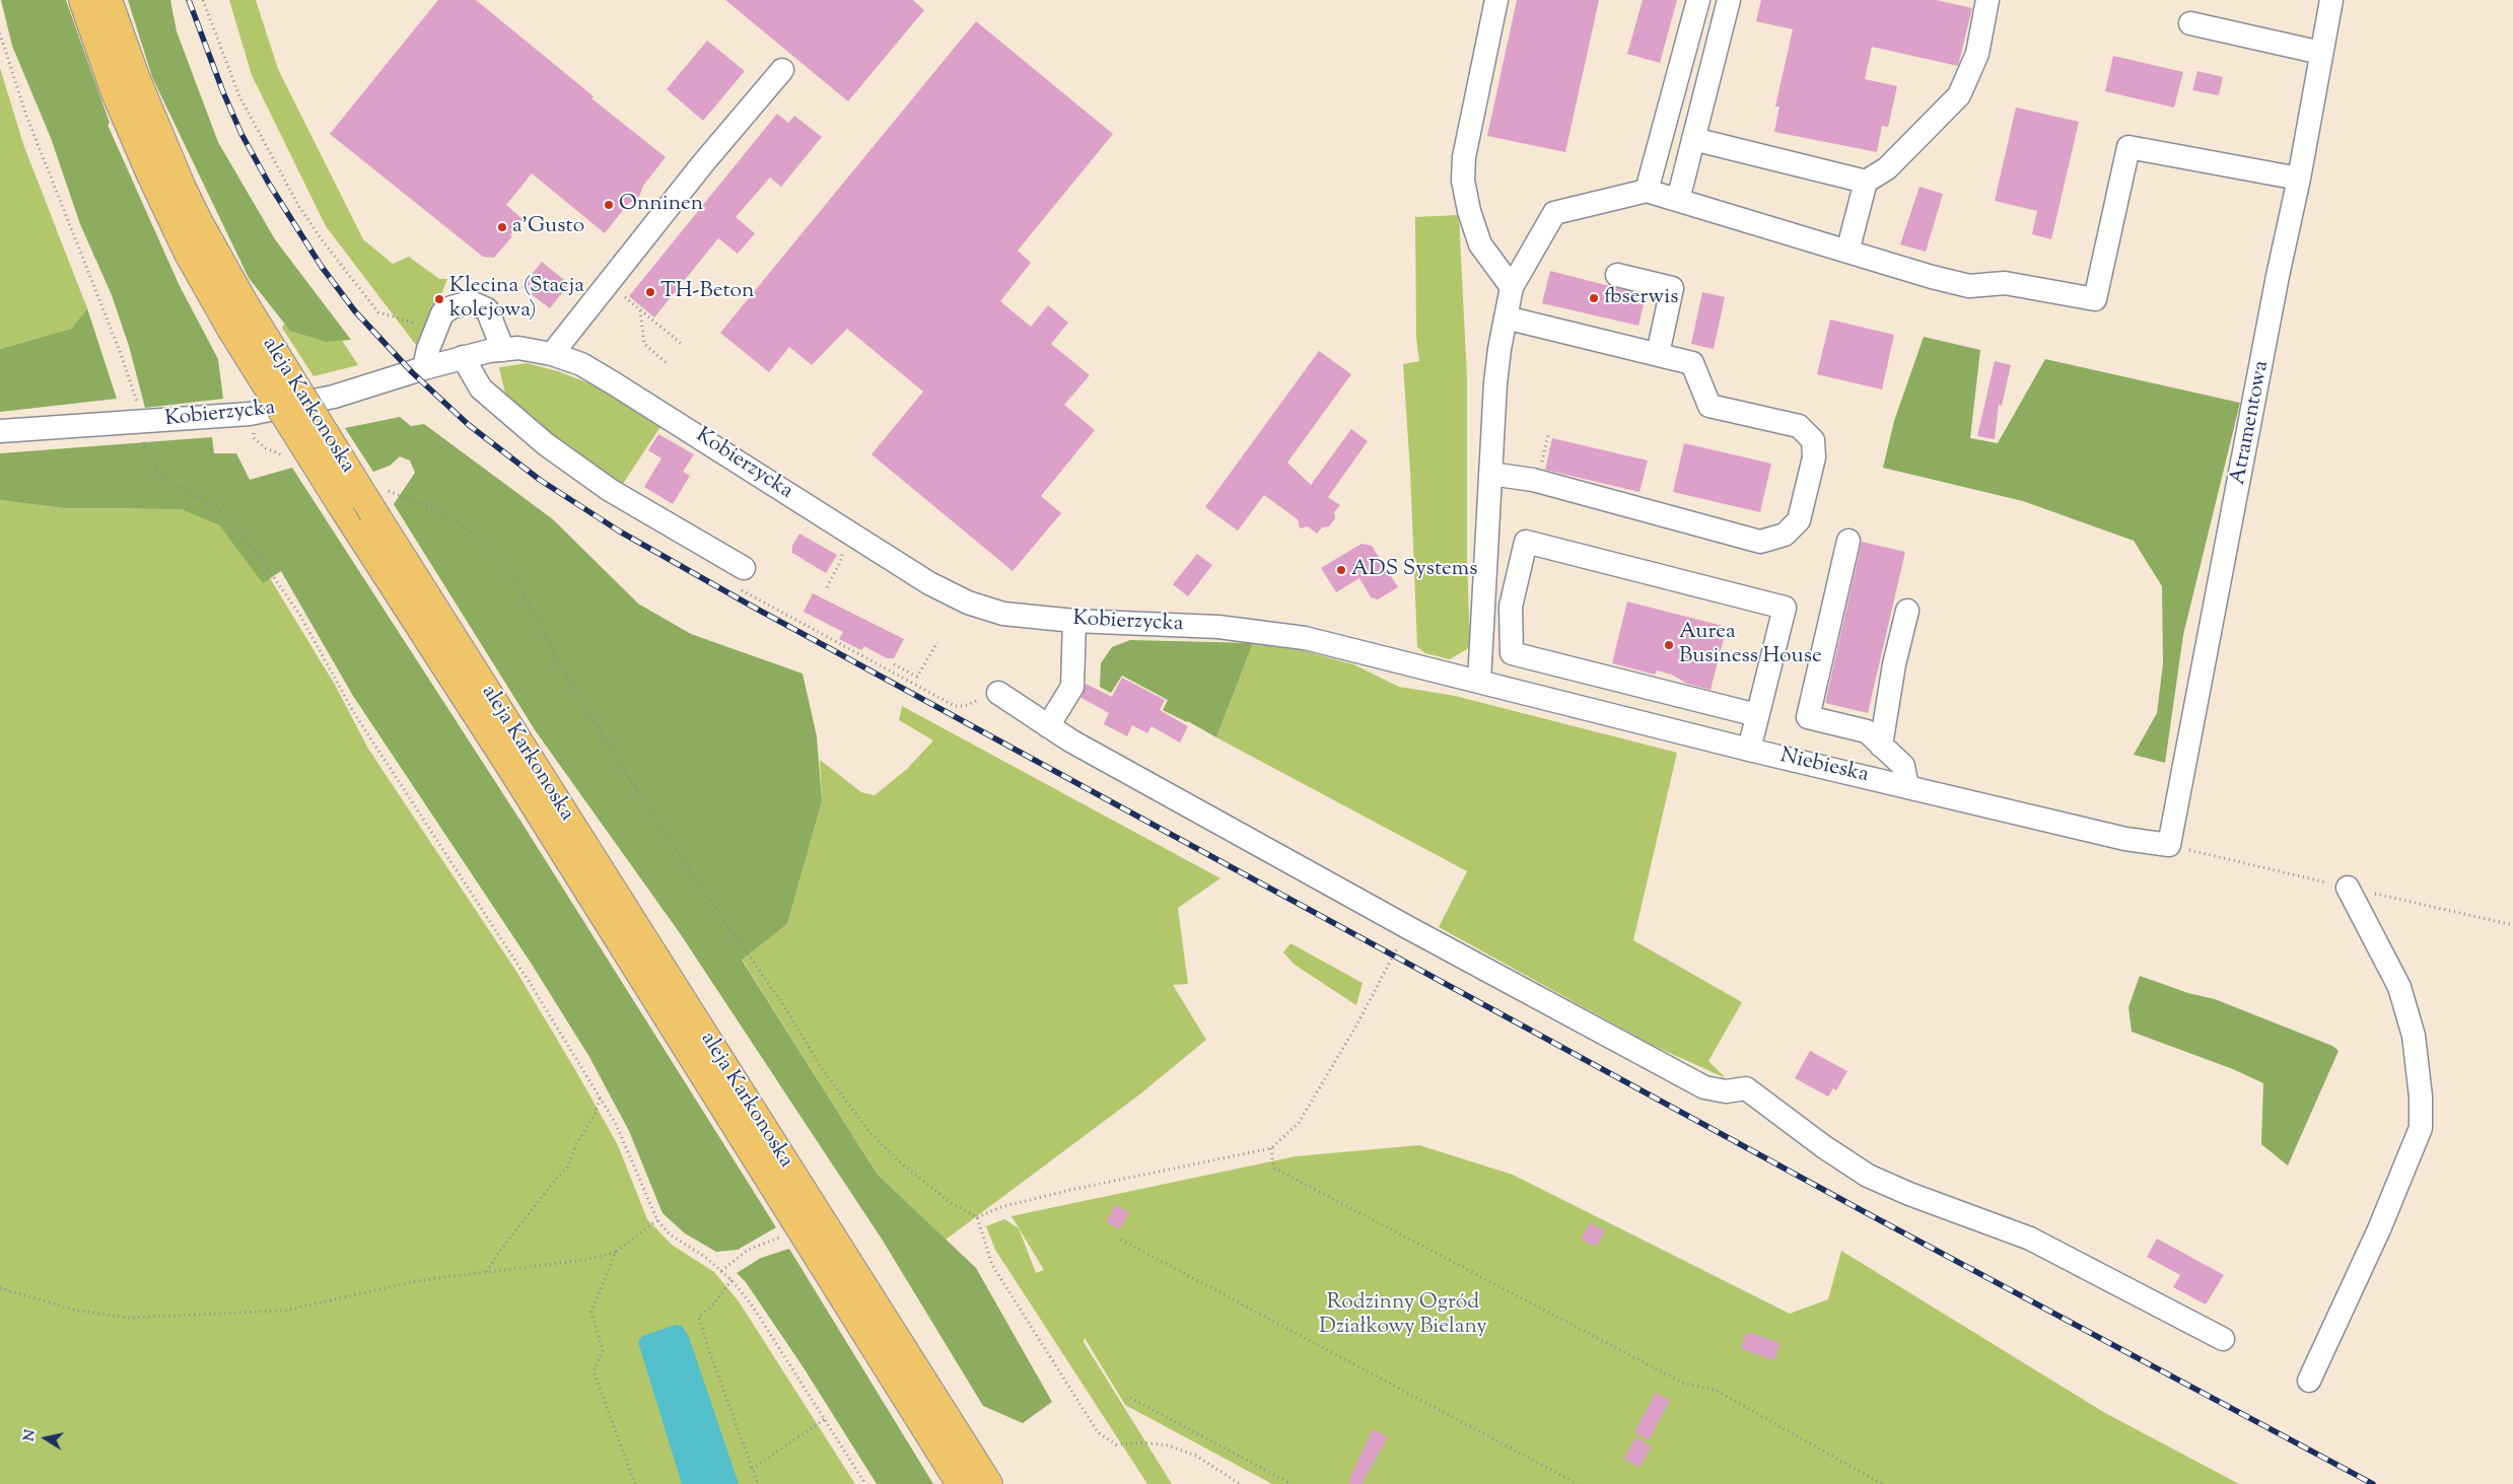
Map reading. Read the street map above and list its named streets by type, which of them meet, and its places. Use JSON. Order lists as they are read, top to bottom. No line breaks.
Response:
{"streets":{"main road":["aleja Karkonoska"],"street":["Kobierzycka","Atramentowa","Niebieska"]},"crossings":[["Kobierzycka","Niebieska"],["Atramentowa","Niebieska"]],"parks":["Rodzinny Ogród Działkowy Bielany"],"places":["Onninen","a'Gusto","TH-Beton","fbserwis","Klecina (Stacja kolejowa)","ADS Systems","Aurea Business House"],"north":"left"}
